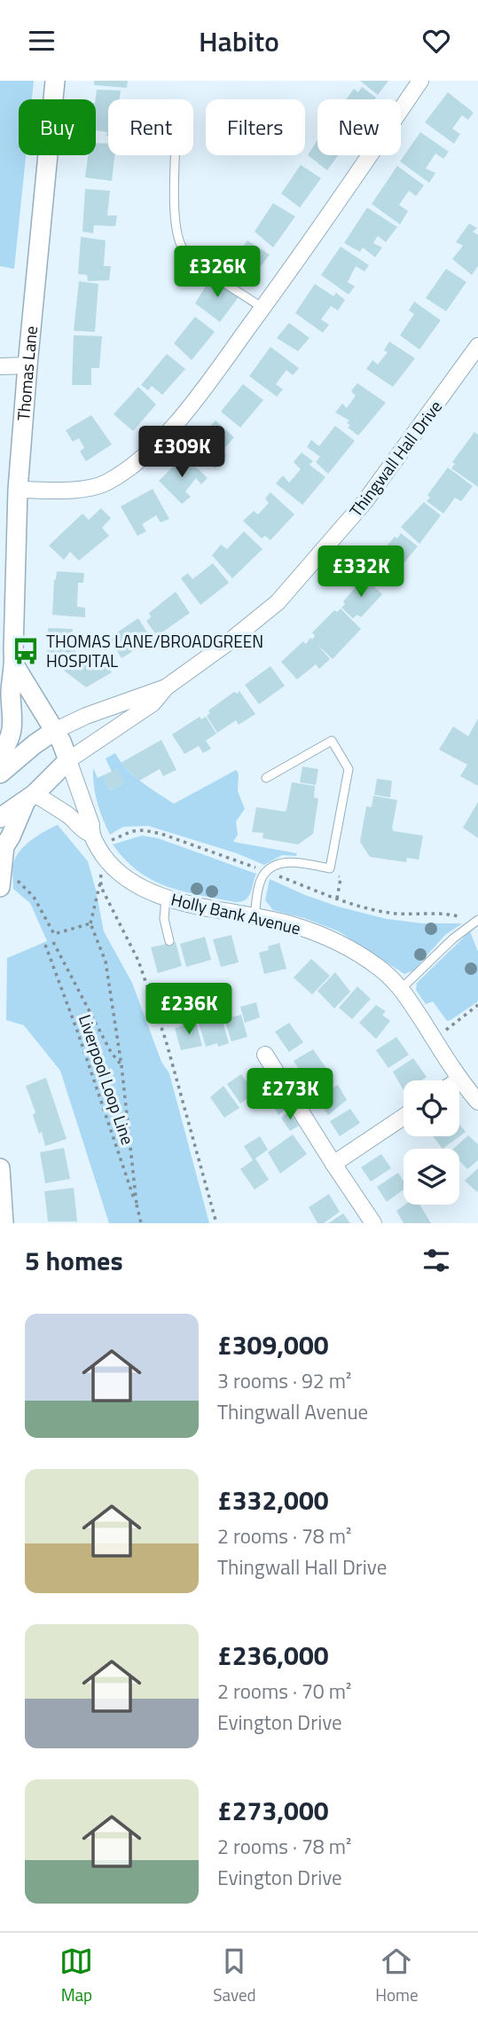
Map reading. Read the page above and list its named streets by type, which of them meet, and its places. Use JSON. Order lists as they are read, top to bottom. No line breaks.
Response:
{"streets":{"street":["Thomas Lane","Thingwall Hall Drive","Holly Bank Avenue"],"path":["Liverpool Loop Line"]},"crossings":[["Thomas Lane","Thingwall Hall Drive"],["Thomas Lane","Holly Bank Avenue"],["Thingwall Hall Drive","Holly Bank Avenue"]],"places":{"bus stop":["THOMAS LANE/BROADGREEN HOSPITAL"]},"page":{"header":"Habito","chip":["Buy","Rent","Filters","New"],"price":["£326K","£309K","£332K","£236K","£273K"],"heading":"5 homes","list":[{"name":"£309,000","note":"3 rooms · 92 m² · Thingwall Avenue"},{"name":"£332,000","note":"2 rooms · 78 m² · Thingwall Hall Drive"},{"name":"£236,000","note":"2 rooms · 70 m² · Evington Drive"},{"name":"£273,000","note":"2 rooms · 78 m² · Evington Drive"}],"tabs":["Map","Saved","Home"]}}
